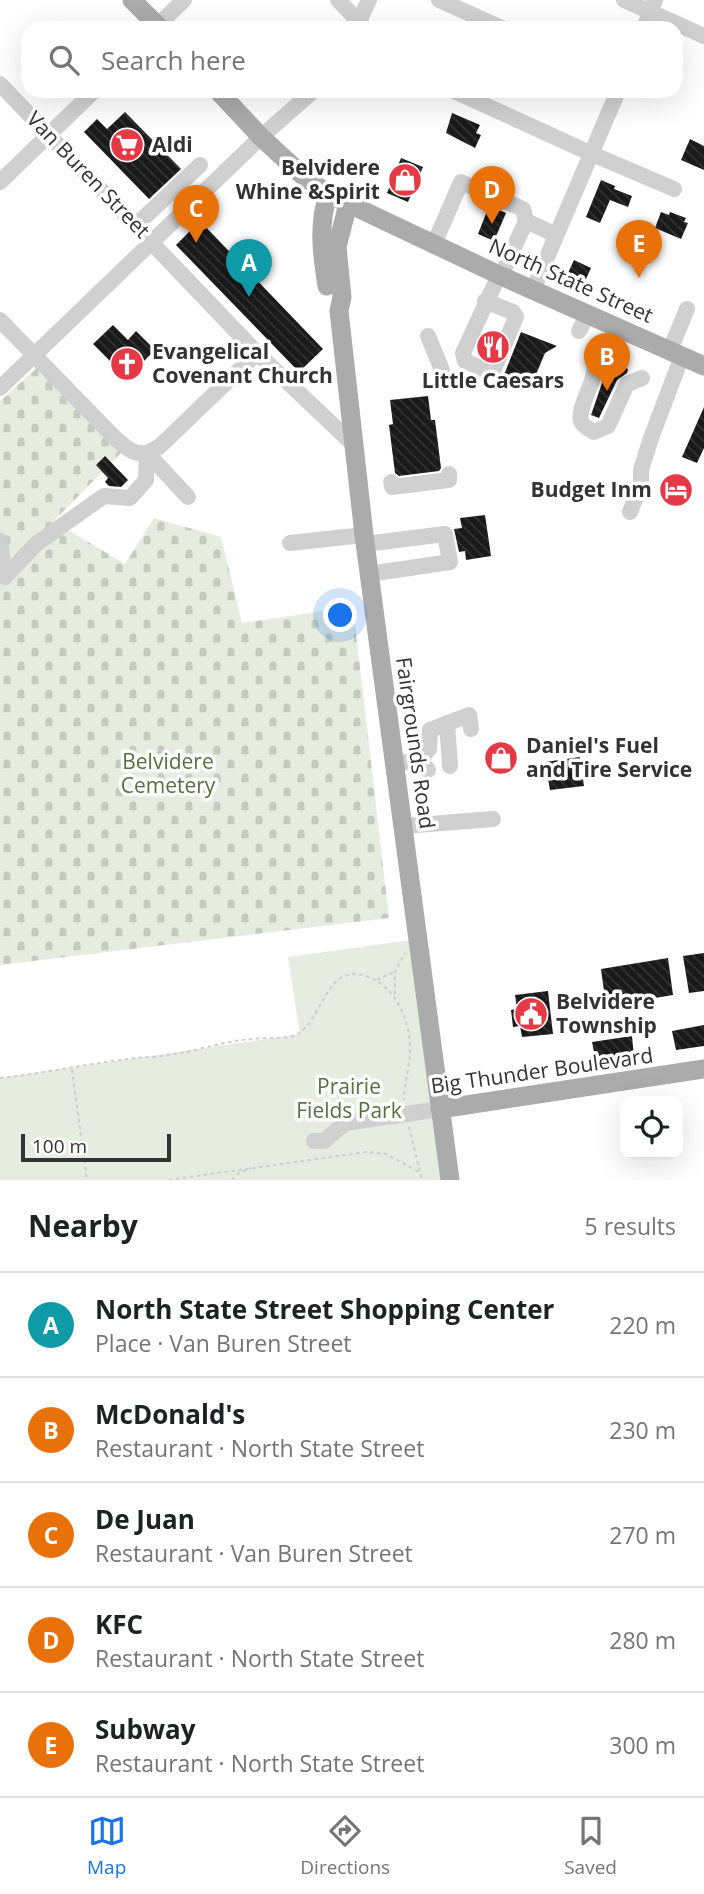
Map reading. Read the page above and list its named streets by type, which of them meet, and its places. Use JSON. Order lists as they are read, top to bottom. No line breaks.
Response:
{"streets":{"main road":["North State Street","Fairgrounds Road","Big Thunder Boulevard"],"street":["Van Buren Street"]},"crossings":[["Van Buren Street","Fairgrounds Road"],["North State Street","Fairgrounds Road"],["Fairgrounds Road","Big Thunder Boulevard"]],"parks":["Belvidere Cemetery","Prairie Fields Park"],"places":{"supermarket":["Aldi"],"shop":["Belvidere Whine &Spirit","Daniel's Fuel and Tire Service"],"restaurant":["Little Caesars"],"church":["Evangelical Covenant Church"],"hotel":["Budget Inm"],"public building":["Belvidere Township"]},"scale_bar":"100 m","page":{"search":"Search here","pins":["D","C","E","A","B"],"scale":"100 m","heading":["Nearby","5 results"],"list":[{"mark":"A","name":"North State Street Shopping Center","note":"Place · Van Buren Street","value":"220 m"},{"mark":"B","name":"McDonald's","note":"Restaurant · North State Street","value":"230 m"},{"mark":"C","name":"De Juan","note":"Restaurant · Van Buren Street","value":"270 m"},{"mark":"D","name":"KFC","note":"Restaurant · North State Street","value":"280 m"},{"mark":"E","name":"Subway","note":"Restaurant · North State Street","value":"300 m"}],"nav":["Map","Directions","Saved"]}}
